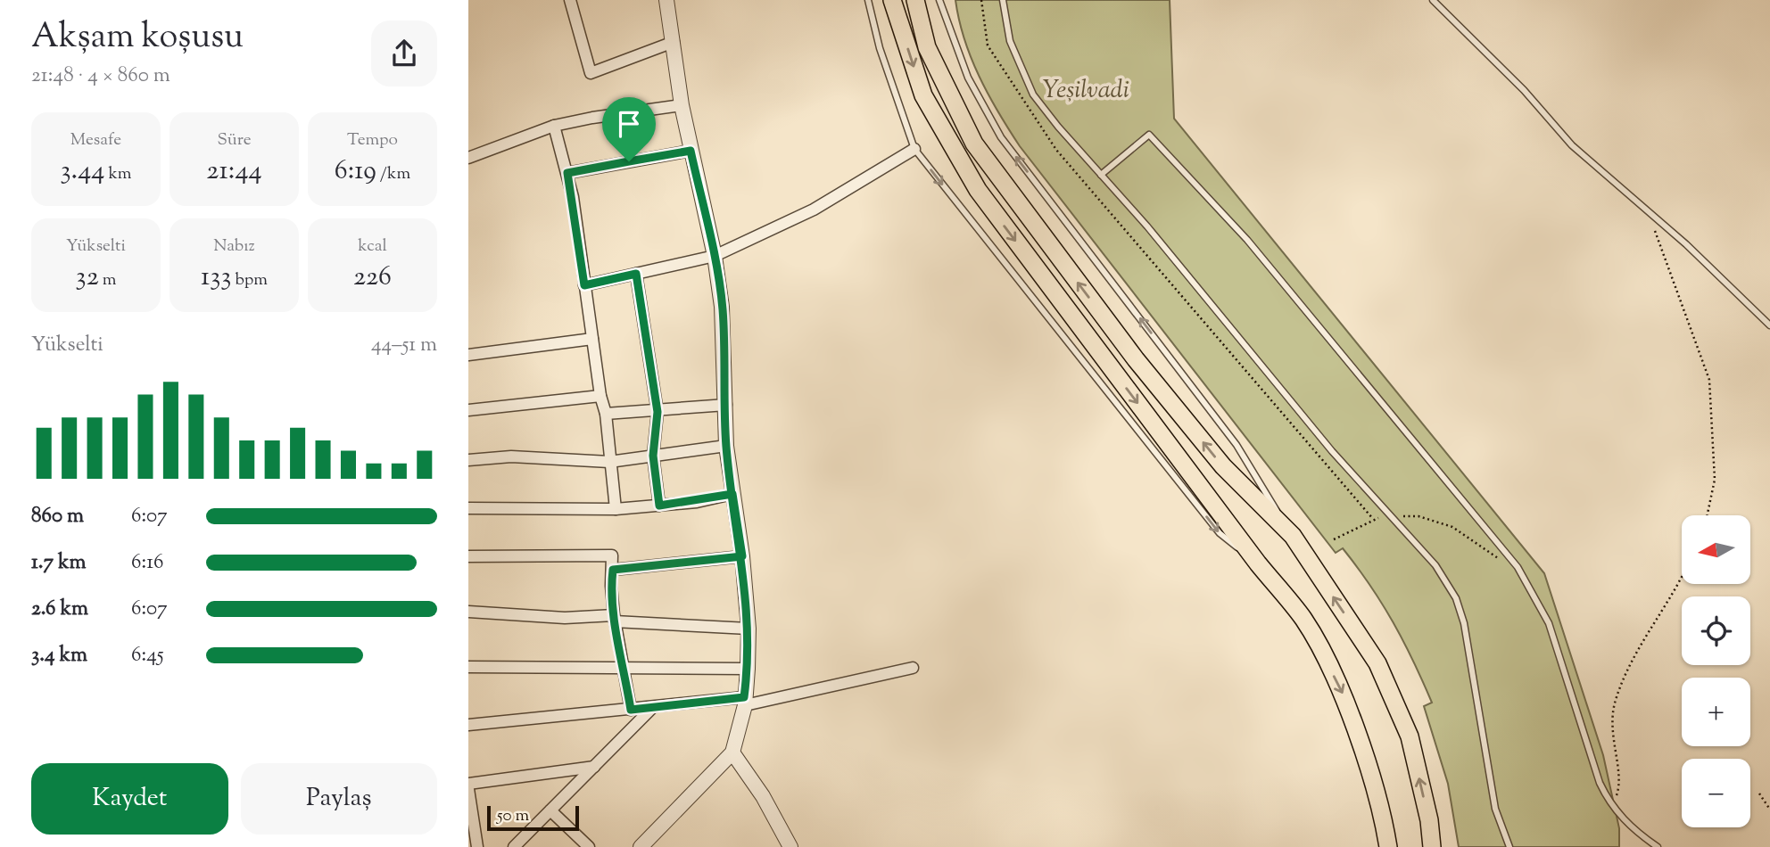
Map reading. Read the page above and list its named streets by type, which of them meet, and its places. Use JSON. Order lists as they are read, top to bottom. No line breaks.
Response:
{"parks":["Yeşilvadi"],"scale_bar":"50 m","north":"left","page":{"heading":["Akşam koşusu","21:48 · 4 × 860 m"],"stats":[["Mesafe","3.44 km"],["Süre","21:44"],["Tempo","6:19 /km"],["Yükselti","32 m"],["Nabız","133 bpm"],["kcal","226"]],"chart":["Yükselti","44–51 m"],"list":[{"name":"860 m","note":"6:07"},{"name":"1.7 km","note":"6:16"},{"name":"2.6 km","note":"6:07"},{"name":"3.4 km","note":"6:45"}],"map_buttons":["+","−"],"buttons":["Kaydet","Paylaş"],"scale":"50 m"}}
